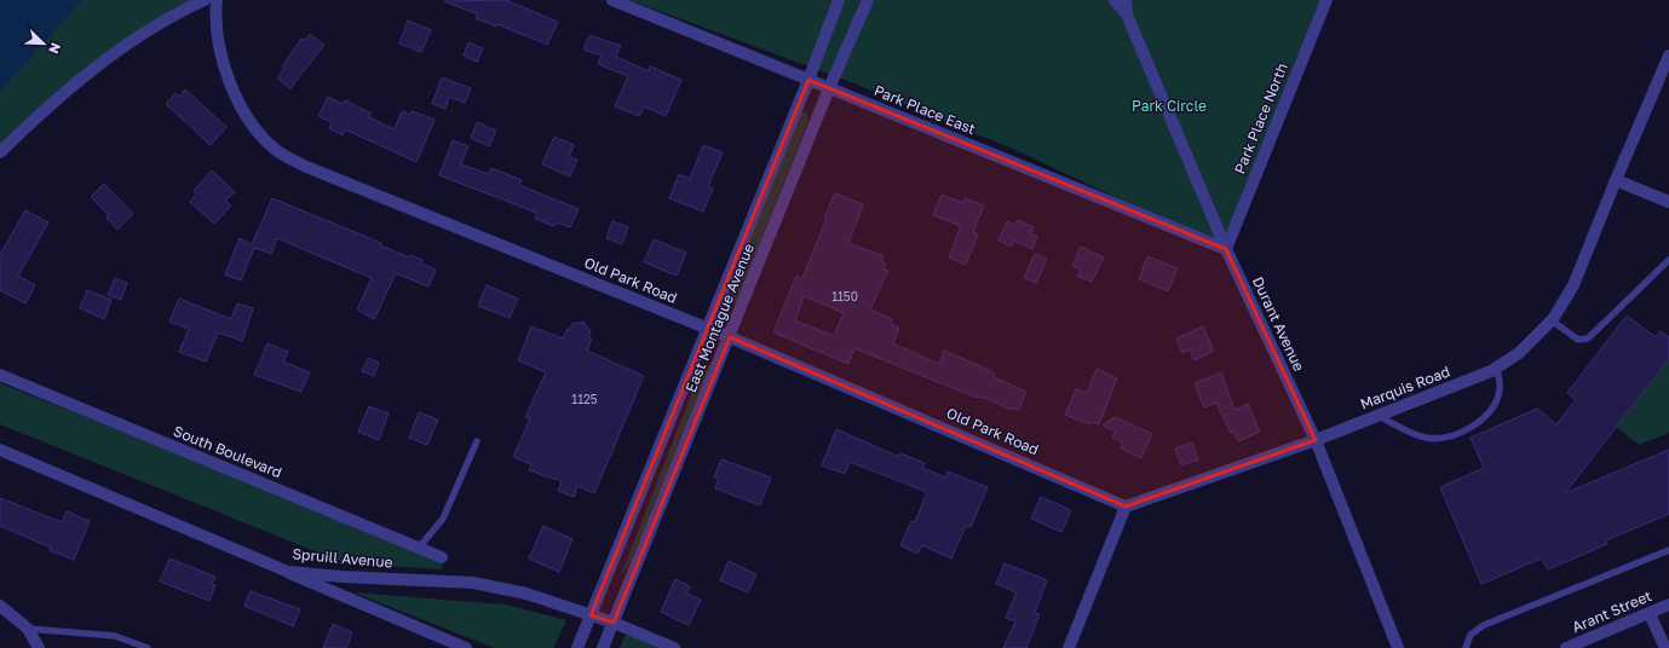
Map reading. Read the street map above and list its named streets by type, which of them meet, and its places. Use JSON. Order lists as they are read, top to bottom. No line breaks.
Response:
{"streets":{"street":["Park Place East","Park Place North","Old Park Road","East Montague Avenue","Durant Avenue","Marquis Road","South Boulevard","Spruill Avenue","Arant Street"]},"crossings":[["Park Place East","Park Place North"],["Park Place East","East Montague Avenue"],["Park Place East","Durant Avenue"],["Park Place North","Durant Avenue"],["Old Park Road","East Montague Avenue"],["Old Park Road","Marquis Road"],["East Montague Avenue","Spruill Avenue"],["Durant Avenue","Marquis Road"]],"parks":["Park Circle"],"house_numbers":["1150","1125"],"north":"bottom right"}
